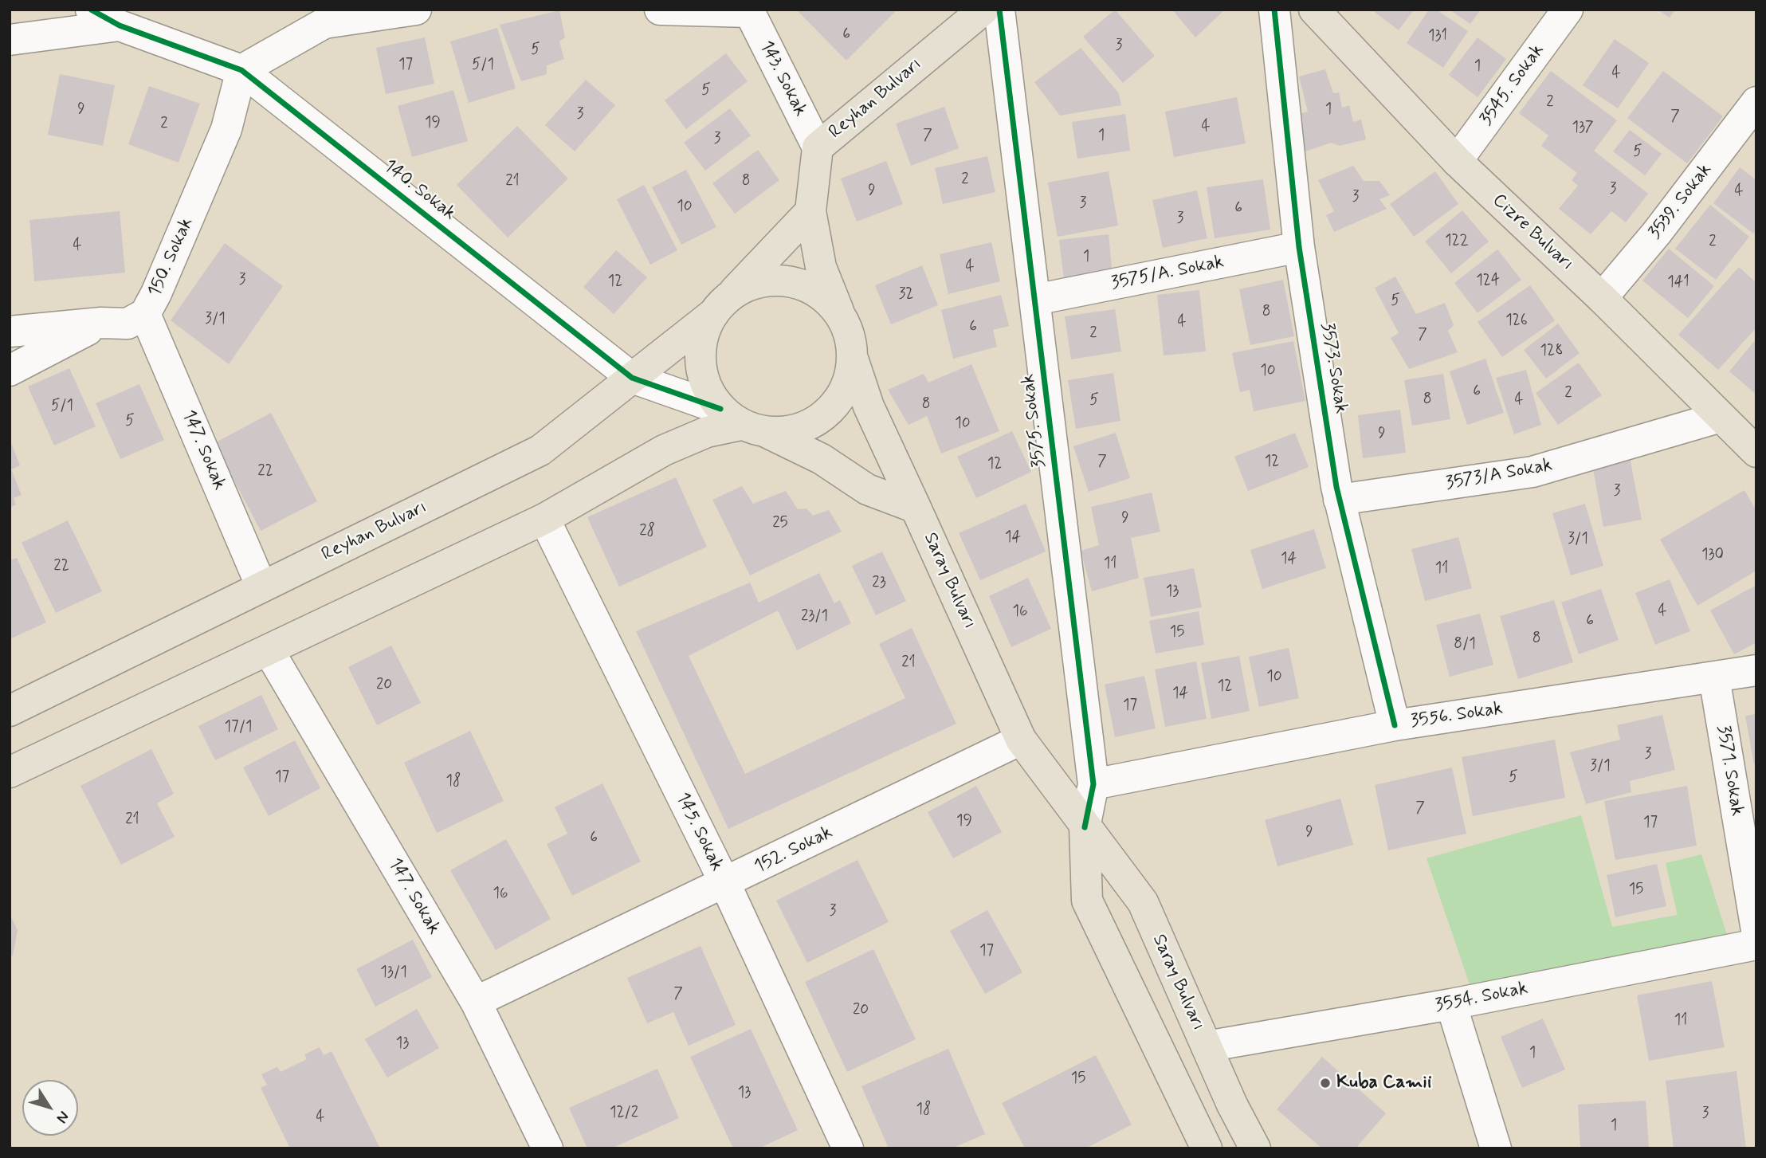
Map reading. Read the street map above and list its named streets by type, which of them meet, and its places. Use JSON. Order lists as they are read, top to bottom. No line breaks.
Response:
{"streets":{"main road":["Reyhan Bulvarı","Cizre Bulvarı","Saray Bulvarı"],"street":["143. Sokak","3545. Sokak","140. Sokak","3539. Sokak","150. Sokak","3575/A. Sokak","3573. Sokak","3575. Sokak","147. Sokak","3573/A Sokak","3556. Sokak","3571. Sokak","145. Sokak","152. Sokak","3554. Sokak"]},"crossings":[["143. Sokak","Reyhan Bulvarı"],["3545. Sokak","Cizre Bulvarı"],["Reyhan Bulvarı","140. Sokak"],["Reyhan Bulvarı","147. Sokak"],["Reyhan Bulvarı","Saray Bulvarı"],["140. Sokak","150. Sokak"],["140. Sokak","Saray Bulvarı"],["3539. Sokak","Cizre Bulvarı"],["Cizre Bulvarı","3573/A Sokak"],["150. Sokak","147. Sokak"],["3575/A. Sokak","3573. Sokak"],["3575/A. Sokak","3575. Sokak"],["3573. Sokak","3573/A Sokak"],["3573. Sokak","3556. Sokak"],["3575. Sokak","Saray Bulvarı"],["3575. Sokak","3556. Sokak"],["147. Sokak","152. Sokak"],["Saray Bulvarı","152. Sokak"],["Saray Bulvarı","3554. Sokak"],["3556. Sokak","3571. Sokak"],["145. Sokak","152. Sokak"]],"places":["Kuba Camii"],"house_numbers":["6","131","3","5","17","5/1","1","4","5","2","9","1","3","7","19","2","4","137","7","1","3","5","2","21","8","3","9","4","3","3","10","6","3","122","2","4","1","4","3","124","12","141","32","5","8","3/1","126","4","6","2","7","128","10","6","2","8","5","4","8","5/1","5","10","9","7","12","12","22","3","9","25","28","14","3/1","130","14","11","22","11","23","13","16","4","23/1","6","15","8","8/1","21","10","20","12","14","17","17/1","3","3/1","17","5","18","7","21","19","17","9","6","15","16","3","17","13/1","7","20","11","13","1","15","13","18","12/2","3","4","1"],"north":"bottom right"}
